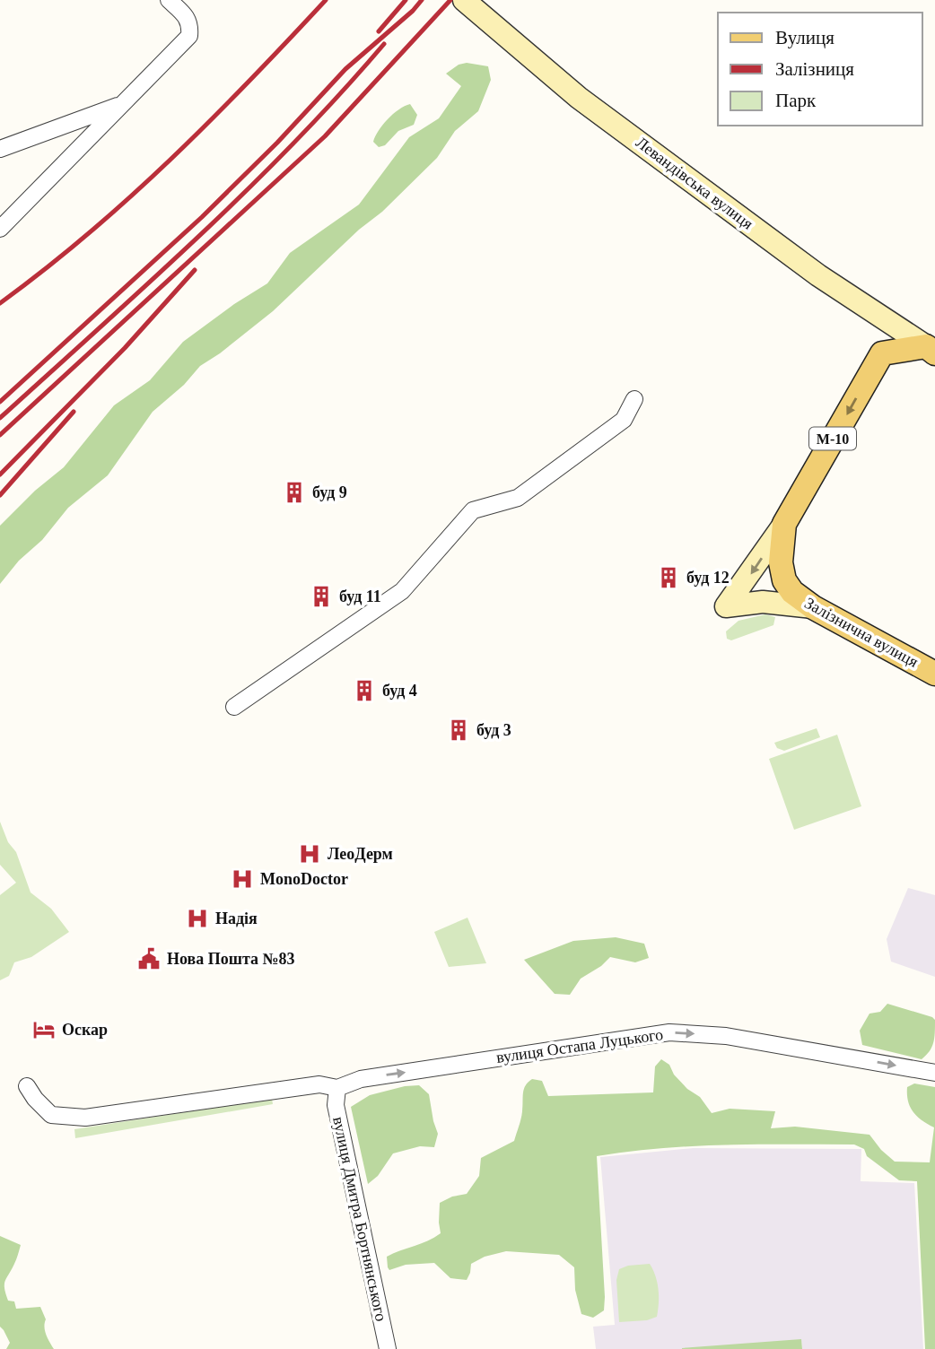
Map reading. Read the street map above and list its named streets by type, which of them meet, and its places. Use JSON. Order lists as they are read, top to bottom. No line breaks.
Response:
{"streets":{"main road":["Левандівська вулиця","М-10","Залізнична вулиця"],"street":["вулиця Остапа Луцького","вулиця Дмитра Бортнянського"]},"crossings":[["вулиця Остапа Луцького","вулиця Дмитра Бортнянського"]],"one_way":["Залізнична вулиця","вулиця Остапа Луцького"],"places":{"building":["буд 9","буд 12","буд 11","буд 4","буд 3"],"hospital":["ЛеоДерм","MonoDoctor","Надія"],"public building":["Нова Пошта №83"],"hotel":["Оскар"]},"legend":["Вулиця","Залізниця","Парк"]}
